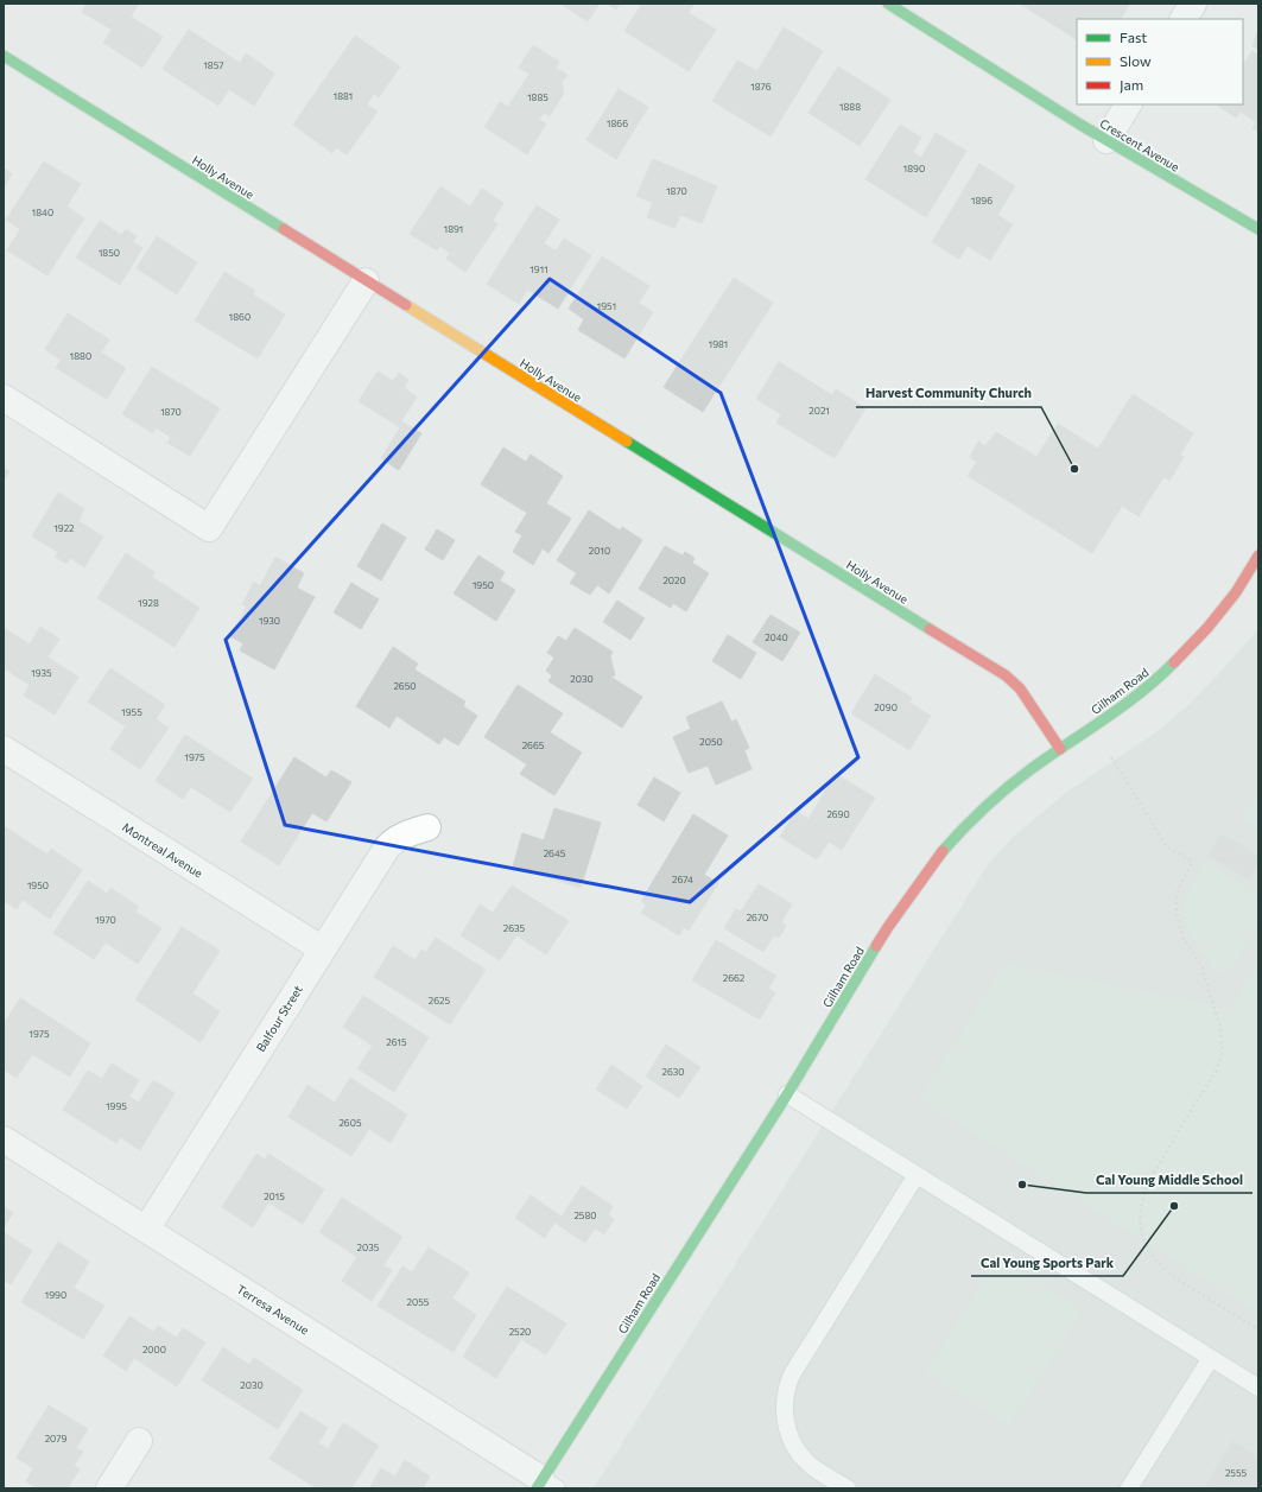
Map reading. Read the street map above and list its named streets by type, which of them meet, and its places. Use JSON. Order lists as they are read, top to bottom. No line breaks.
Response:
{"streets":{"street":["Crescent Avenue","Holly Avenue","Gilham Road","Montreal Avenue","Balfour Street","Terresa Avenue"]},"crossings":[["Holly Avenue","Gilham Road"],["Gilham Road","Terresa Avenue"],["Montreal Avenue","Balfour Street"],["Balfour Street","Terresa Avenue"]],"places":["Harvest Community Church","Cal Young Middle School","Cal Young Sports Park"],"house_numbers":["1857","1876","1881","1885","1888","1866","1890","1870","1896","1840","1891","1850","1911","1951","1860","1981","1880","2021","1870","1922","2010","2020","1950","1928","1930","2040","1935","2030","2650","2090","1955","2050","2665","1975","2690","2645","2674","1950","2670","1970","2635","2662","2625","1975","2615","2630","1995","2605","2015","2580","2035","1990","2055","2520","2000","2030","2079","2555"],"legend":["Fast","Slow","Jam"]}
